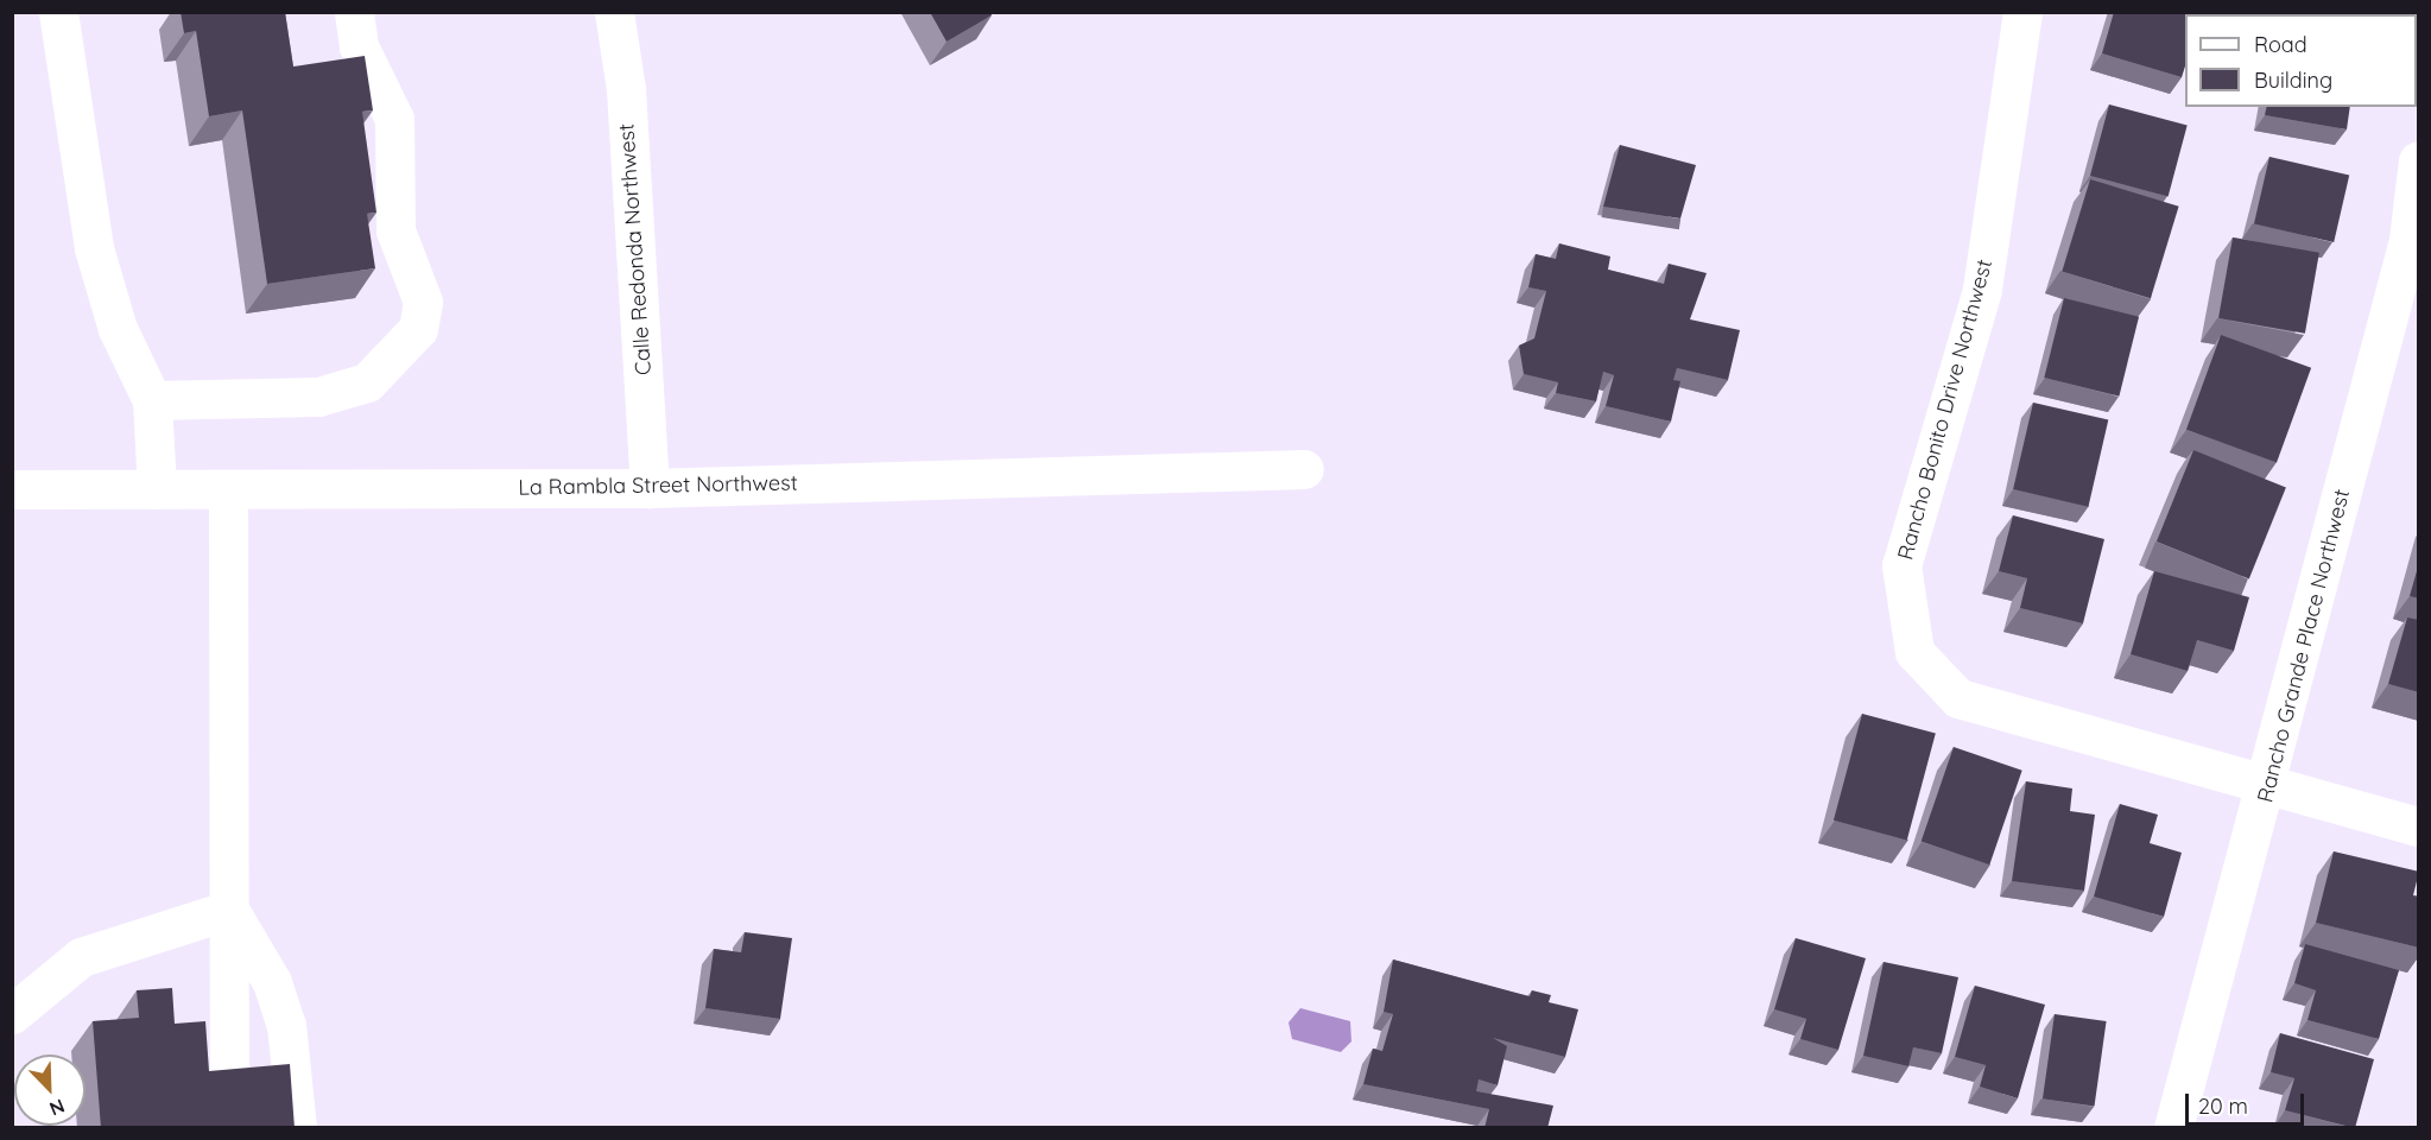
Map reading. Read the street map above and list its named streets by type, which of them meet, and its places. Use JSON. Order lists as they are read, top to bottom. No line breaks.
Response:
{"streets":{"street":["Calle Redonda Northwest","Rancho Bonito Drive Northwest","La Rambla Street Northwest","Rancho Grande Place Northwest"]},"crossings":[["Calle Redonda Northwest","La Rambla Street Northwest"],["Rancho Bonito Drive Northwest","Rancho Grande Place Northwest"]],"legend":["Road","Building"],"scale_bar":"20 m","north":"bottom right"}
